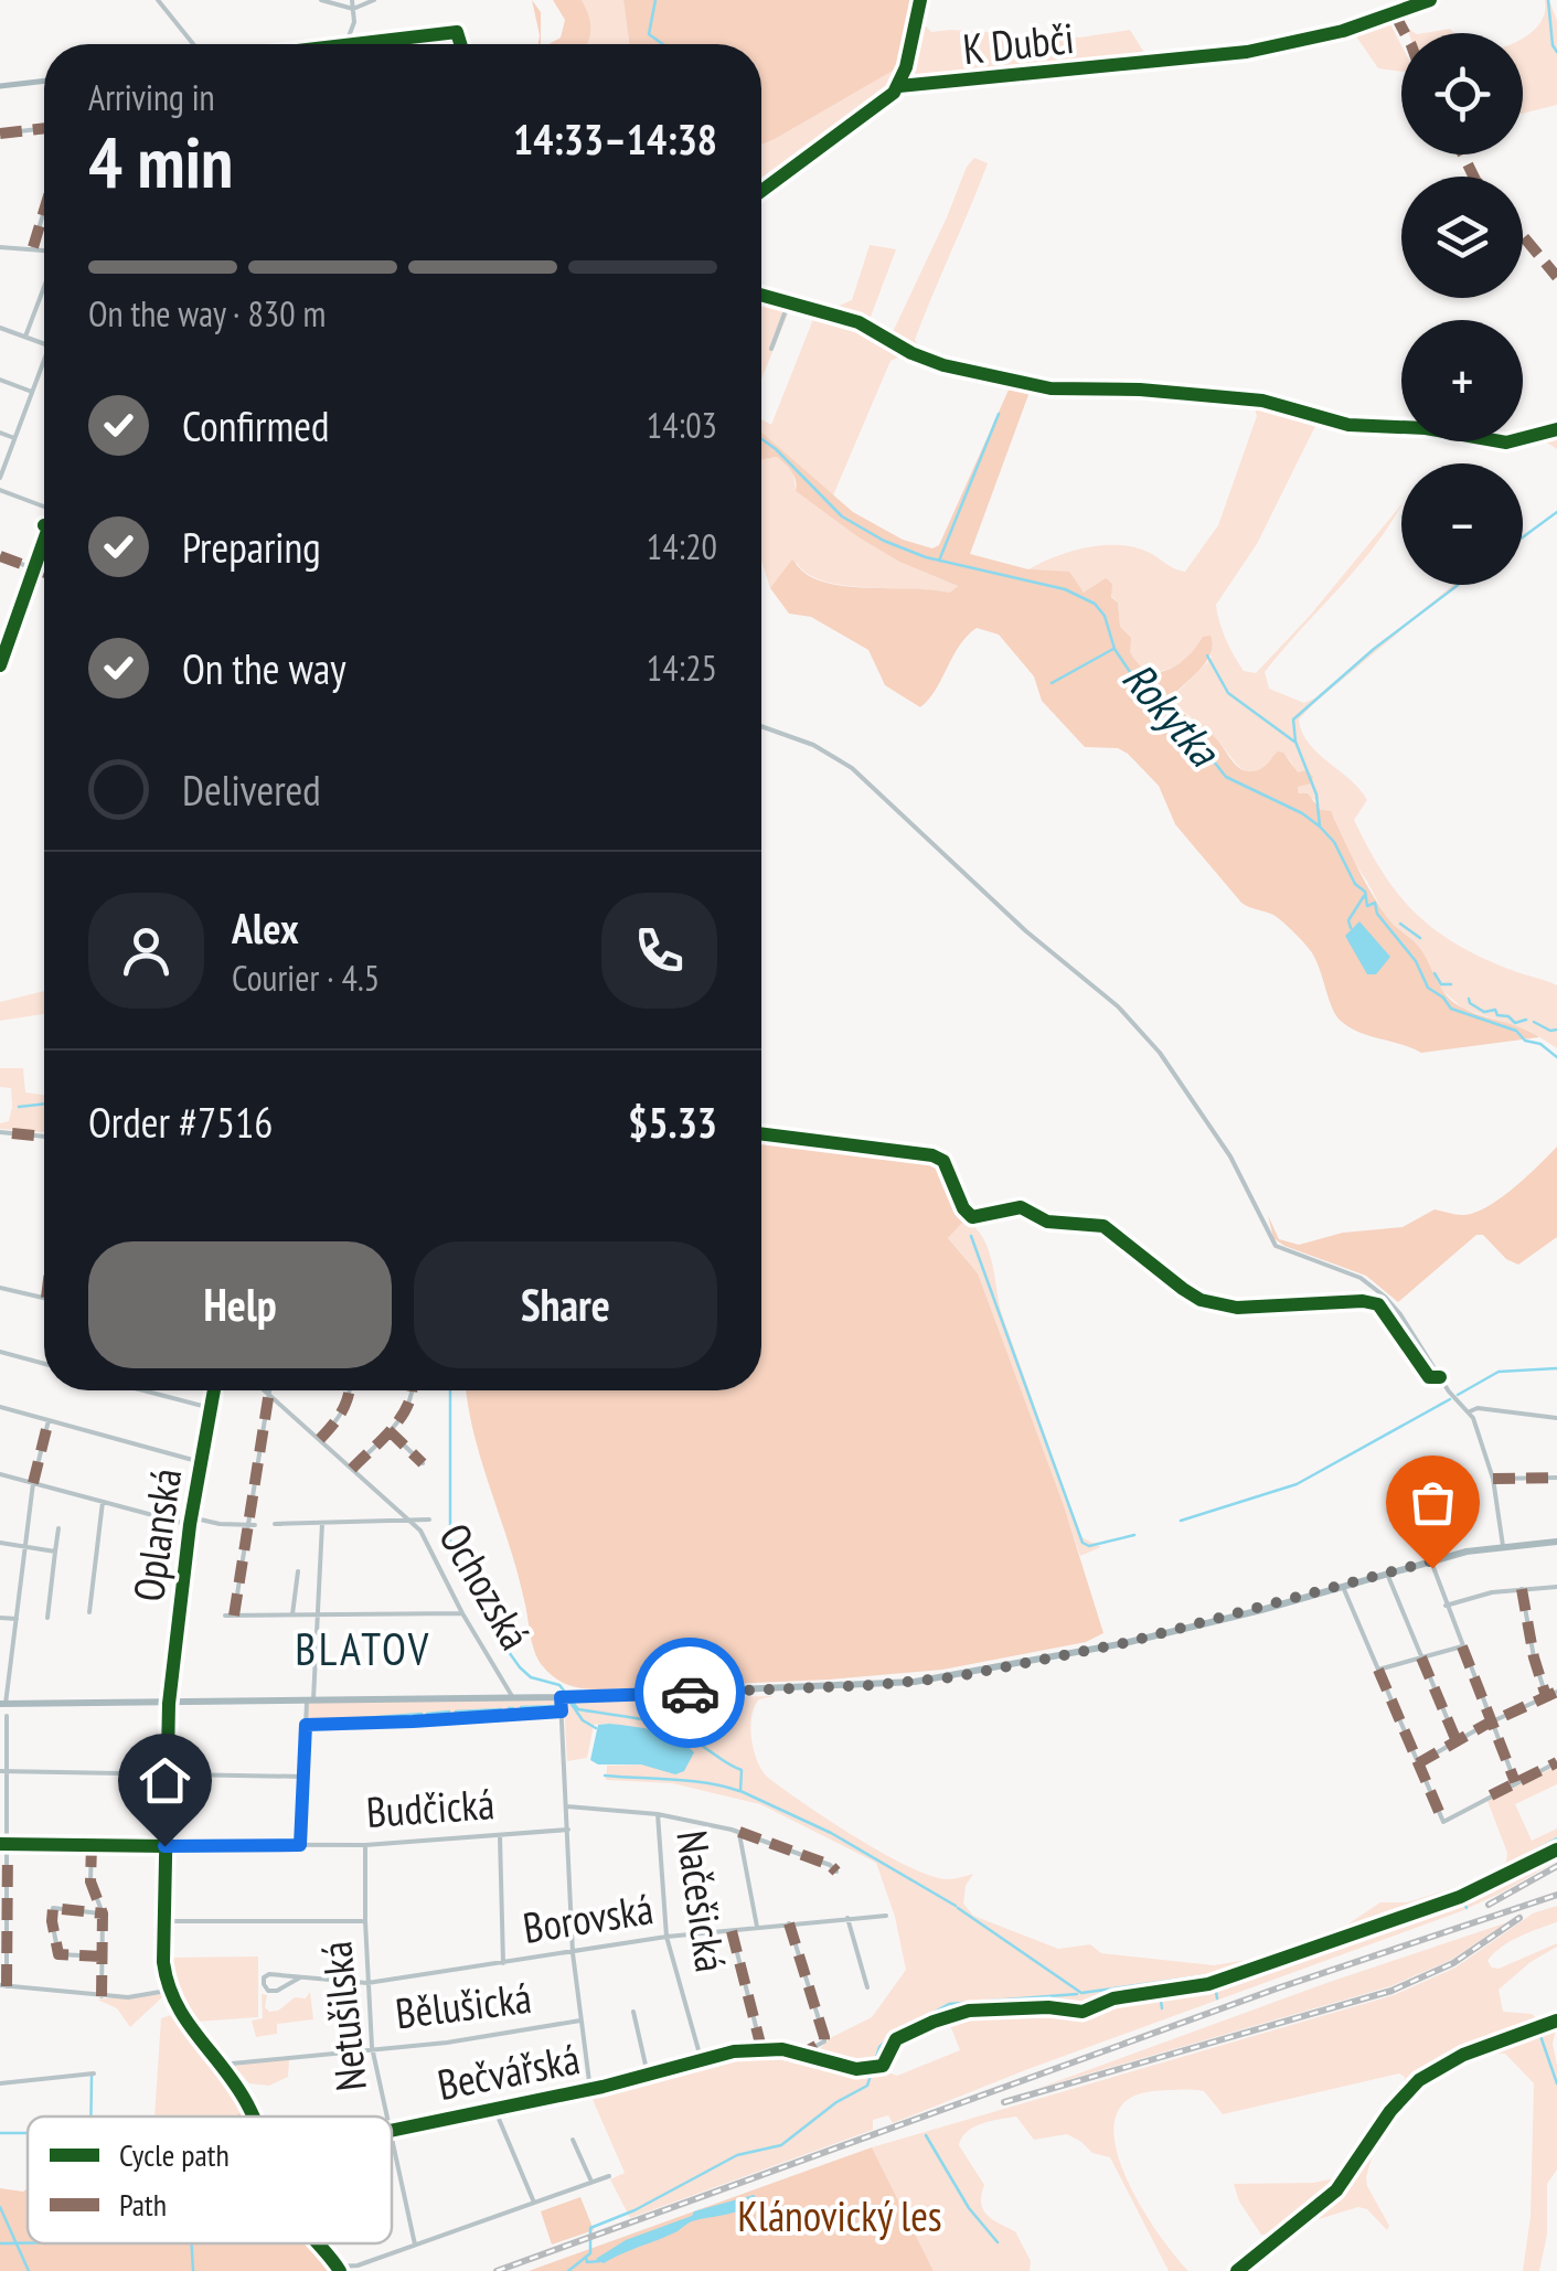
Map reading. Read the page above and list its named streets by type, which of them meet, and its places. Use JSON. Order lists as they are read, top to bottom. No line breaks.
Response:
{"streets":{"street":["K Dubči","Oplanská","Ochozská","Budčická","Načešická","Borovská","Bělušická","Netušilská","Bečvářská"]},"crossings":[["Oplanská","Budčická"],["Budčická","Netušilská"],["Načešická","Borovská"],["Načešická","Bečvářská"],["Borovská","Netušilská"],["Borovská","Bečvářská"],["Bělušická","Netušilská"]],"districts":["BLATOV"],"water":["Rokytka"],"parks":["Klánovický les"],"legend":["Cycle path","Path"],"page":{"map_buttons":["+","−"],"heading":["4 min","Arriving in","14:33–14:38"],"panel":["Alex","Courier · 4.5","Order #7516","$5.33"],"bar":"On the way · 830 m","list":[["Confirmed","14:03"],["Preparing","14:20"],["On the way","14:25"],"Delivered"],"buttons":["Help","Share"]}}
